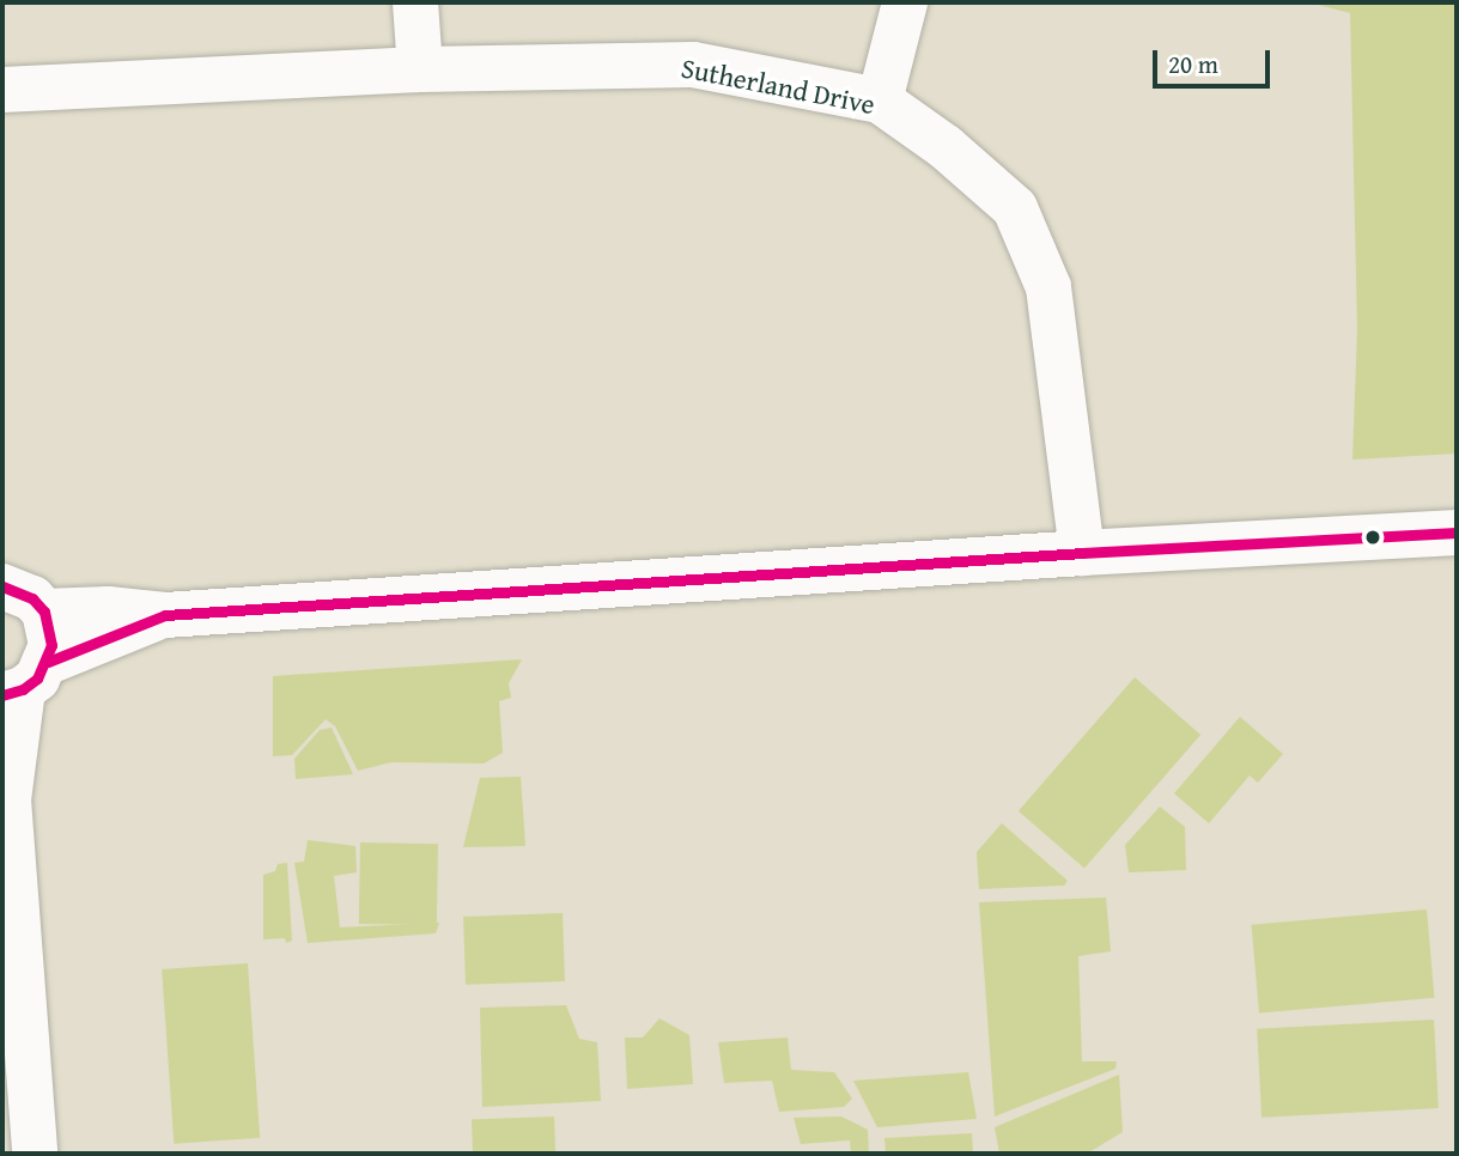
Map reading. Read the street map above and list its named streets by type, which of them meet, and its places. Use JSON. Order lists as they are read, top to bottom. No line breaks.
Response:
{"streets":{"street":["Sutherland Drive"]},"scale_bar":"20 m"}
